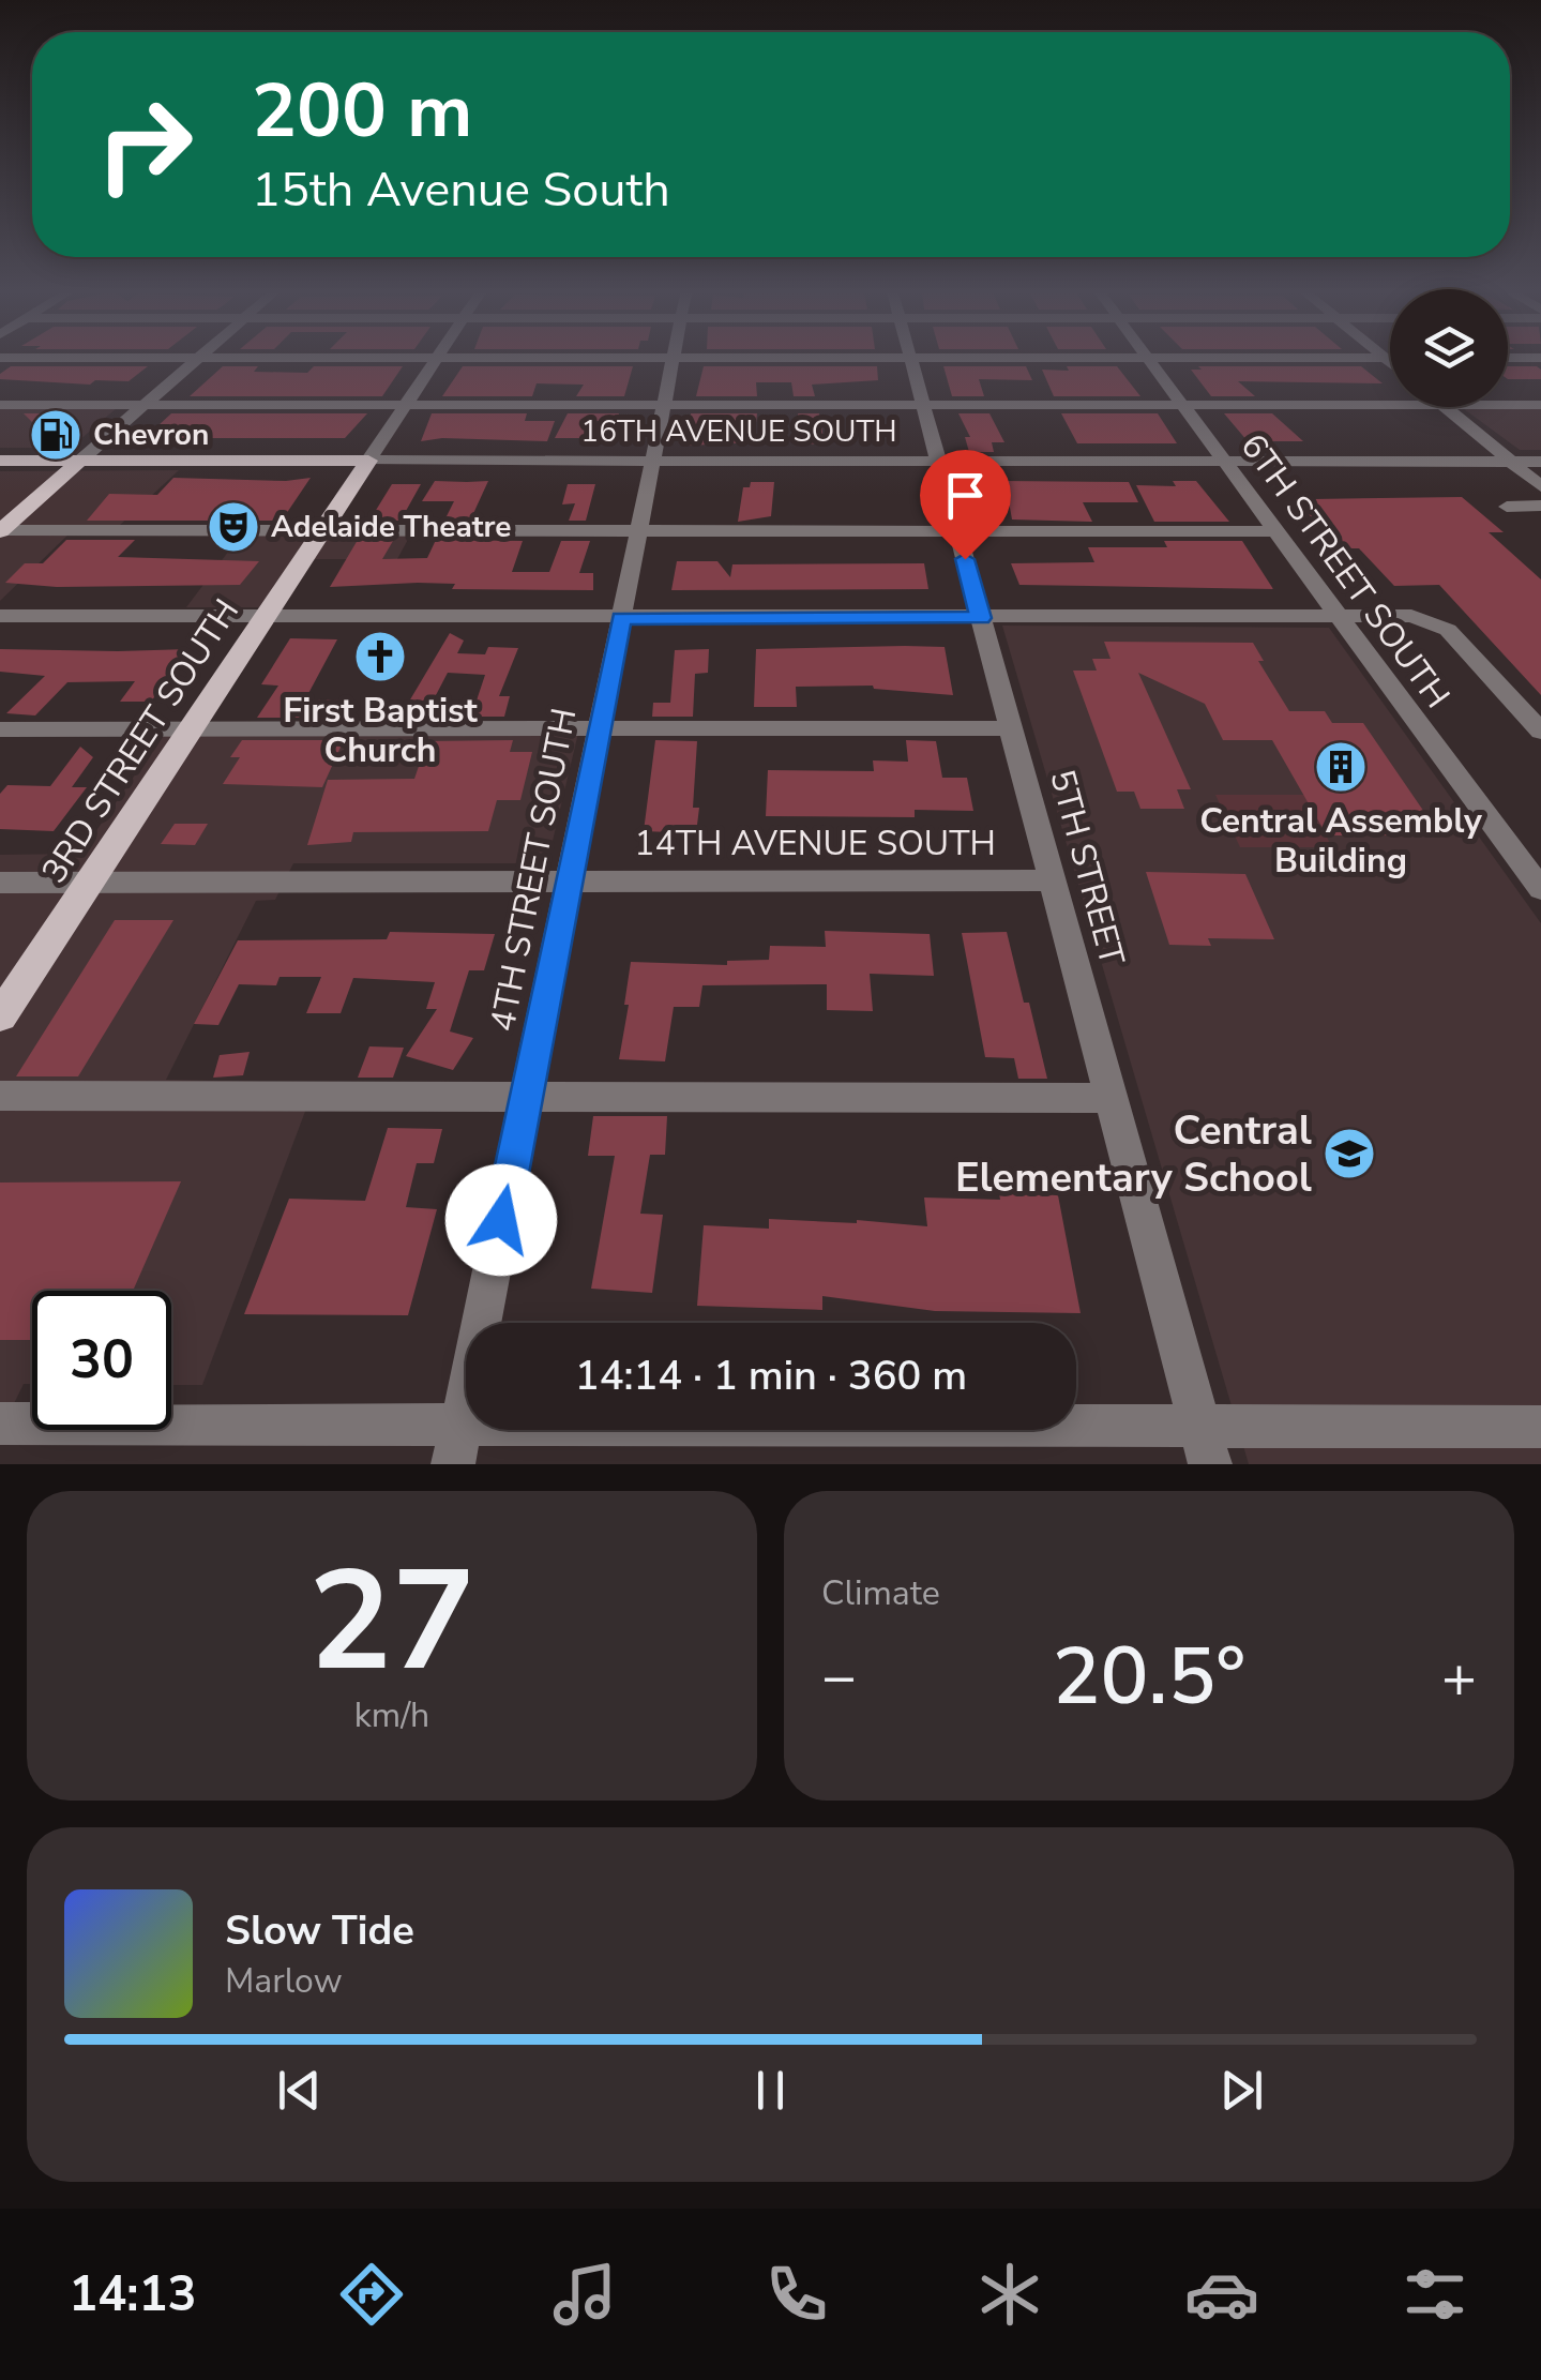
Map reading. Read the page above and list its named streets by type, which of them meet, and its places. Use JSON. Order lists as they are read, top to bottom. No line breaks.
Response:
{"streets":{"main road":["16TH AVENUE SOUTH","3RD STREET SOUTH"],"street":["6TH STREET SOUTH","14TH AVENUE SOUTH","5TH STREET","4TH STREET SOUTH"]},"crossings":[["16TH AVENUE SOUTH","6TH STREET SOUTH"],["16TH AVENUE SOUTH","3RD STREET SOUTH"],["16TH AVENUE SOUTH","5TH STREET"],["16TH AVENUE SOUTH","4TH STREET SOUTH"],["3RD STREET SOUTH","14TH AVENUE SOUTH"],["14TH AVENUE SOUTH","5TH STREET"],["14TH AVENUE SOUTH","4TH STREET SOUTH"]],"places":{"fuel station":["Chevron"],"theatre":["Adelaide Theatre"],"church":["First Baptist Church"],"building":["Central Assembly Building"],"school or university":["Central Elementary School"]},"page":{"turn":["200 m","15th Avenue South"],"limit":"30","trip":"14:14 · 1 min · 360 m","tile":[["27","km/h"],"Climate"],"heat":["−","20.5°","+"],"song":["Slow Tide","Marlow"],"tabs":"14:13"}}
